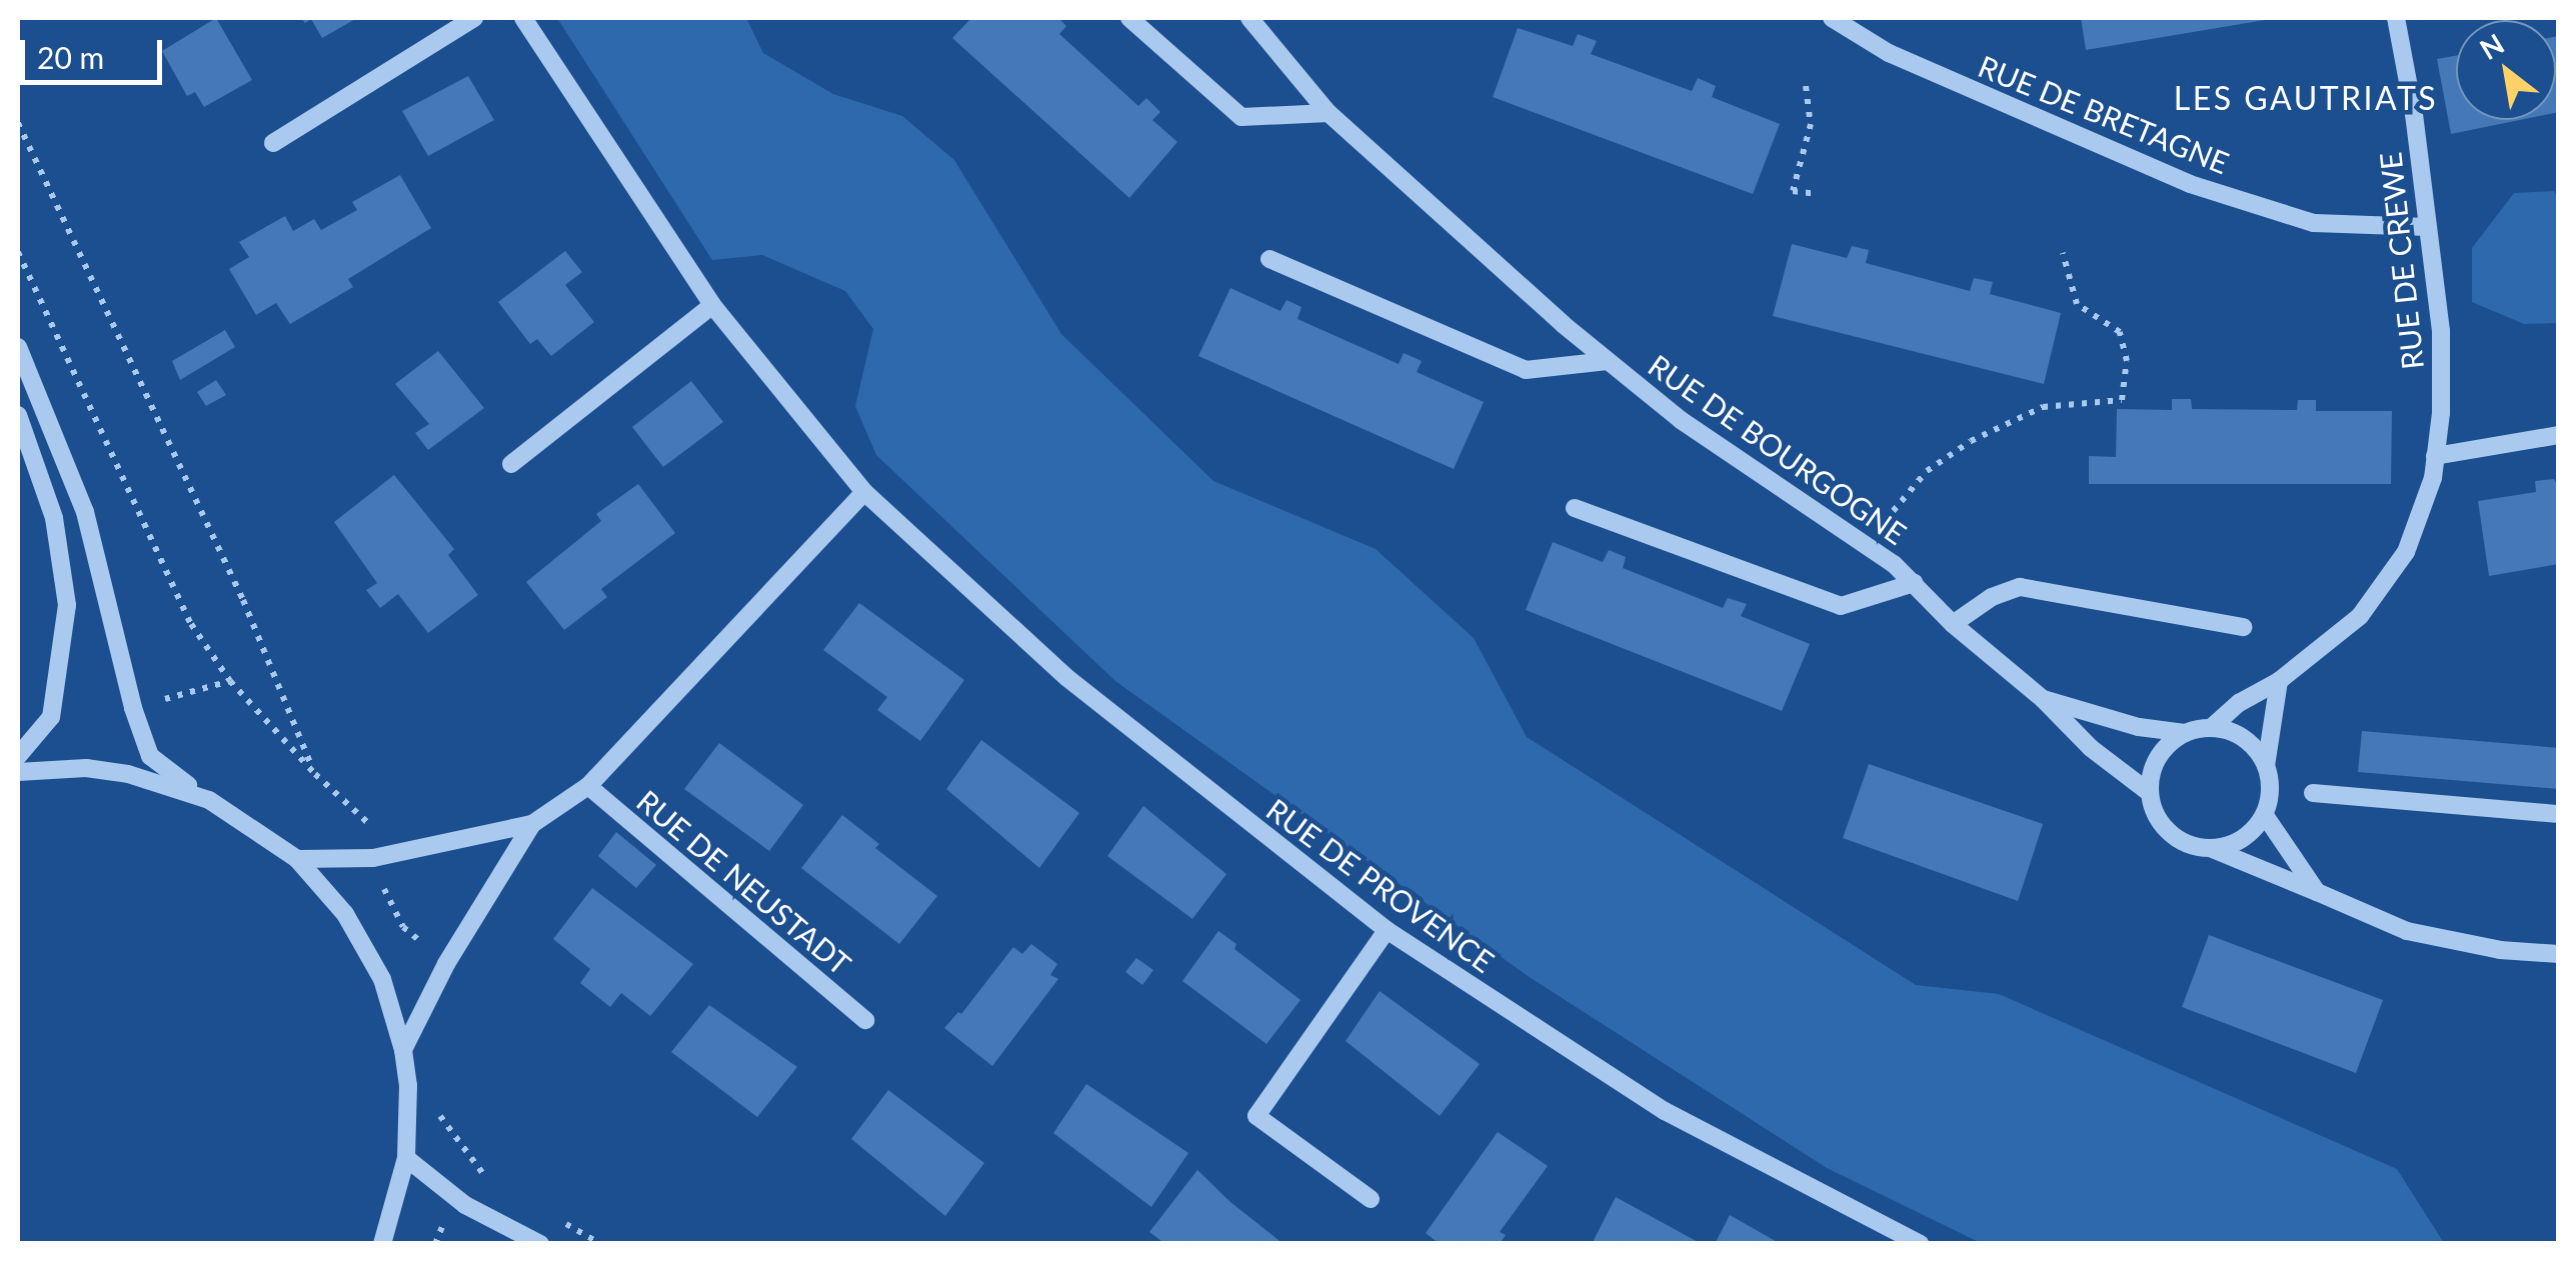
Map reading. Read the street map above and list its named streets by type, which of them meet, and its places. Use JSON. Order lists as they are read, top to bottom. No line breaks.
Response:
{"streets":{"street":["RUE DE BRETAGNE","RUE DE CREWE","RUE DE BOURGOGNE","RUE DE NEUSTADT","RUE DE PROVENCE"]},"crossings":[["RUE DE BRETAGNE","RUE DE CREWE"],["RUE DE CREWE","RUE DE BOURGOGNE"]],"districts":["LES GAUTRIATS"],"scale_bar":"20 m","north":"top left"}
